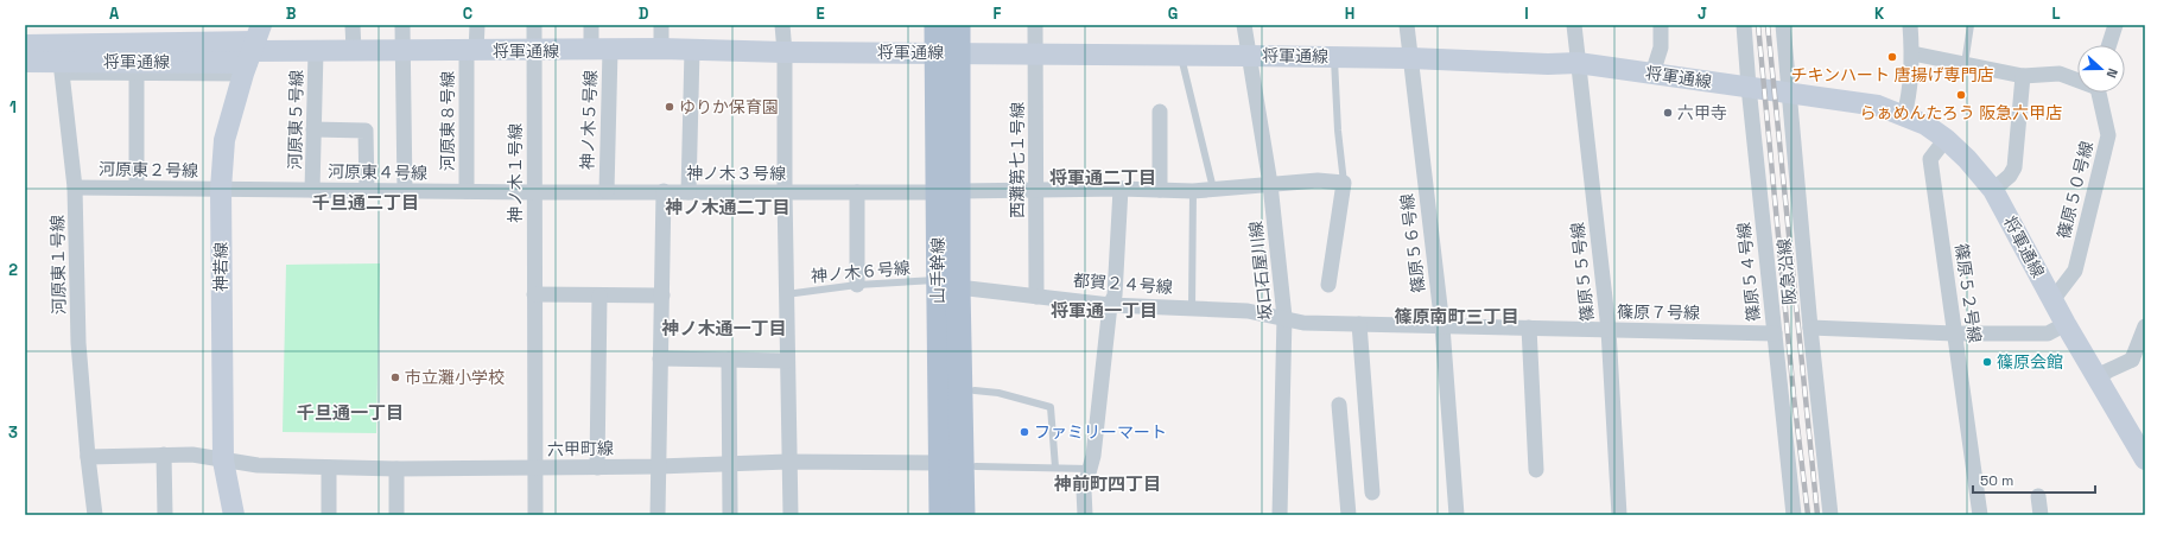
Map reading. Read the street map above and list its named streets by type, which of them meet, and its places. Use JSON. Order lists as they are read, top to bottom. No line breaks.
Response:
{"streets":{"main road":["山手幹線"],"street":["将軍通線","河原東５号線","神ノ木５号線","河原東８号線","西灘第七１号線","河原東２号線","河原東４号線","神ノ木１号線","神ノ木３号線","篠原５０号線","篠原５６号線","河原東１号線","神若線","坂口石屋川線","篠原５５号線","篠原５４号線","阪急沿線","都賀２４号線","篠原５２号線","篠原７号線","六甲町線"],"lane":["神ノ木６号線"]},"crossings":[["将軍通線","河原東５号線"],["将軍通線","神ノ木５号線"],["将軍通線","河原東８号線"],["将軍通線","西灘第七１号線"],["将軍通線","神ノ木１号線"],["将軍通線","篠原５０号線"],["将軍通線","篠原５６号線"],["将軍通線","神若線"],["将軍通線","山手幹線"],["将軍通線","坂口石屋川線"],["将軍通線","篠原５５号線"],["将軍通線","篠原５４号線"],["将軍通線","阪急沿線"],["将軍通線","篠原５２号線"],["河原東５号線","河原東４号線"],["神ノ木５号線","神ノ木３号線"],["河原東８号線","河原東４号線"],["西灘第七１号線","神ノ木３号線"],["西灘第七１号線","都賀２４号線"],["河原東２号線","河原東４号線"],["河原東２号線","河原東１号線"],["河原東２号線","神若線"],["河原東４号線","神ノ木１号線"],["河原東４号線","神ノ木３号線"],["河原東４号線","神若線"],["神ノ木１号線","神ノ木３号線"],["神ノ木１号線","六甲町線"],["神ノ木３号線","山手幹線"],["神ノ木３号線","坂口石屋川線"],["篠原５６号線","篠原７号線"],["河原東１号線","六甲町線"],["神若線","六甲町線"],["山手幹線","神ノ木６号線"],["山手幹線","都賀２４号線"],["山手幹線","六甲町線"],["坂口石屋川線","都賀２４号線"],["坂口石屋川線","篠原７号線"],["神ノ木６号線","都賀２４号線"],["篠原５５号線","篠原７号線"],["篠原５４号線","篠原７号線"],["都賀２４号線","篠原７号線"]],"districts":["将軍通二丁目","千旦通二丁目","神ノ木通二丁目","将軍通一丁目","篠原南町三丁目","神ノ木通一丁目","千旦通一丁目","神前町四丁目"],"places":["チキンハート 唐揚げ専門店","らぁめんたろう 阪急六甲店","ゆりか保育園","六甲寺","篠原会館","市立灘小学校","ファミリーマート"],"scale_bar":"50 m","north":"right","grid":{"columns":["A","B","C","D","E","F","G","H","I","J","K","L"],"rows":["1","2","3"]}}
